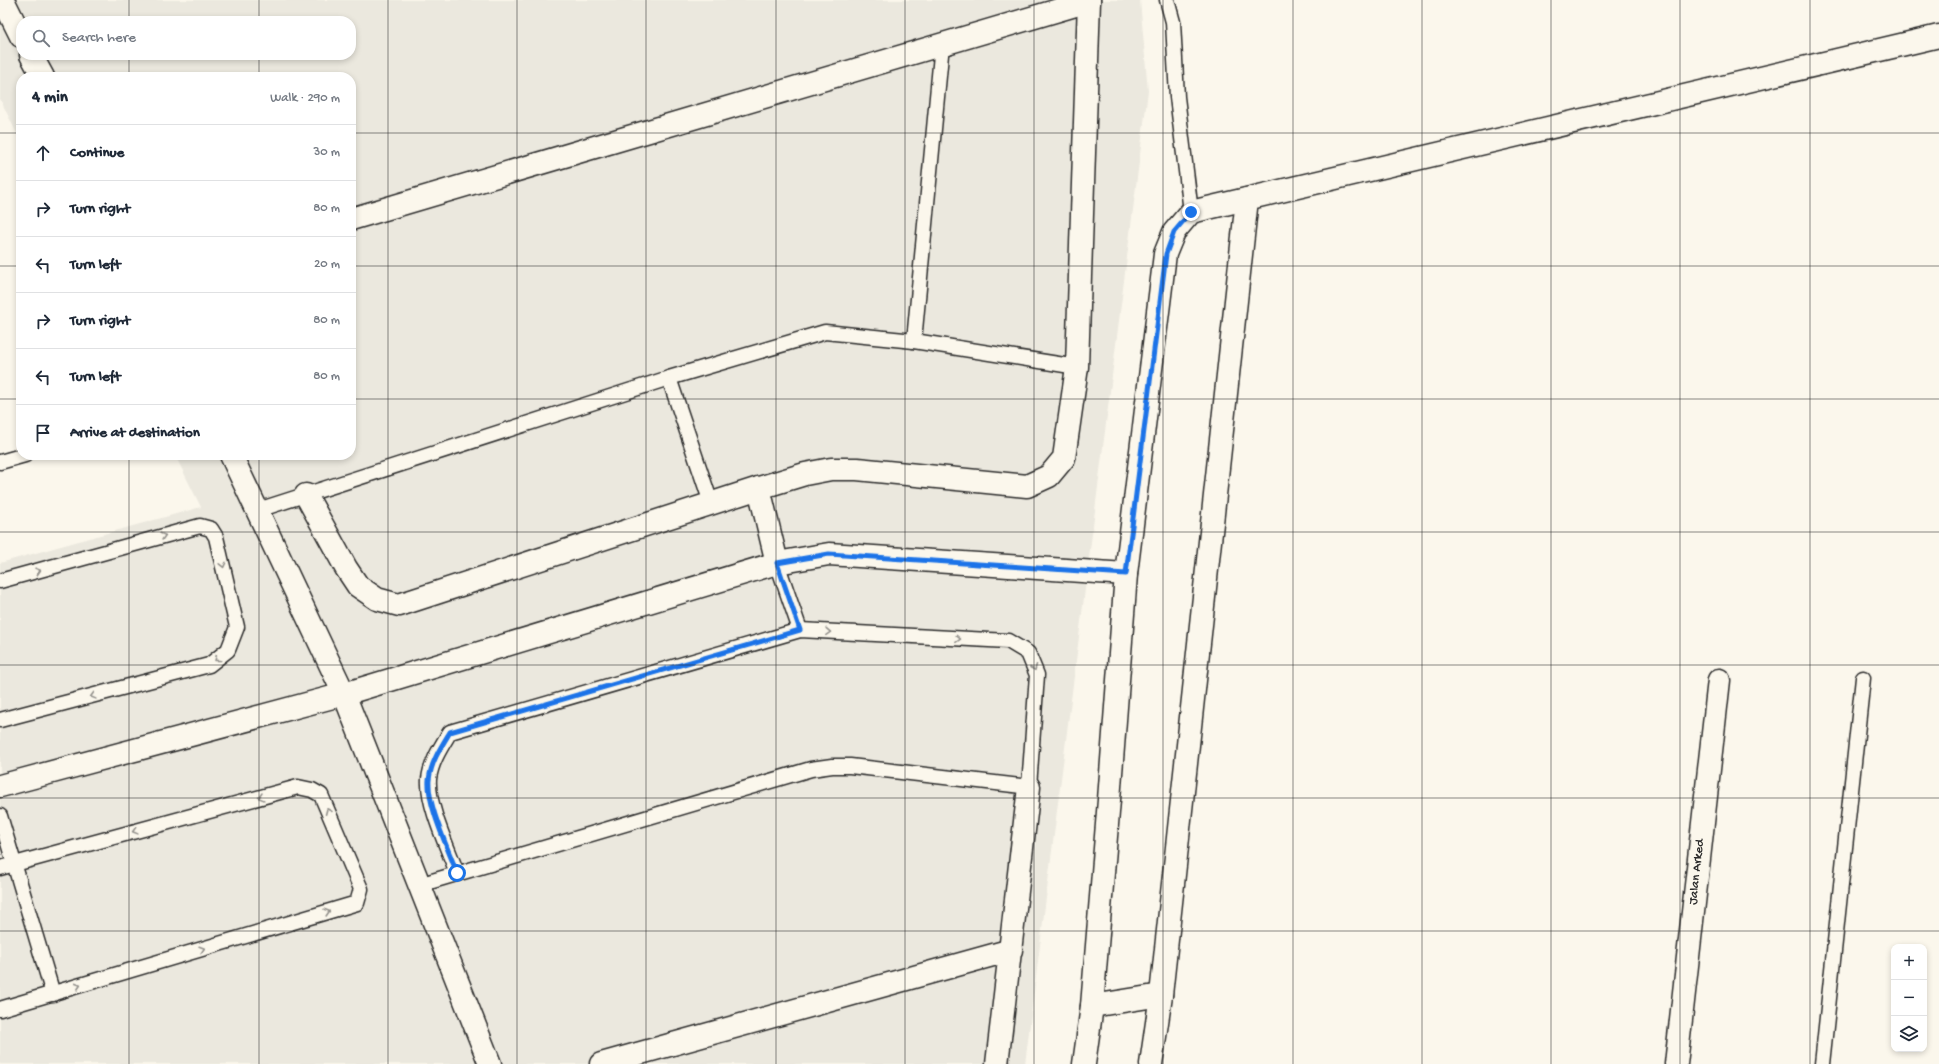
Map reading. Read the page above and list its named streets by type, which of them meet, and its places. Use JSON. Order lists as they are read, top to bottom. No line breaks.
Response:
{"streets":{"street":["Jalan Arked"]},"page":{"search":"Search here","heading":["4 min","Walk · 290 m"],"list":[["Continue","30 m"],["Turn right","80 m"],["Turn left","20 m"],["Turn right","80 m"],["Turn left","80 m"],"Arrive at destination"],"map_buttons":["+","−"]}}
